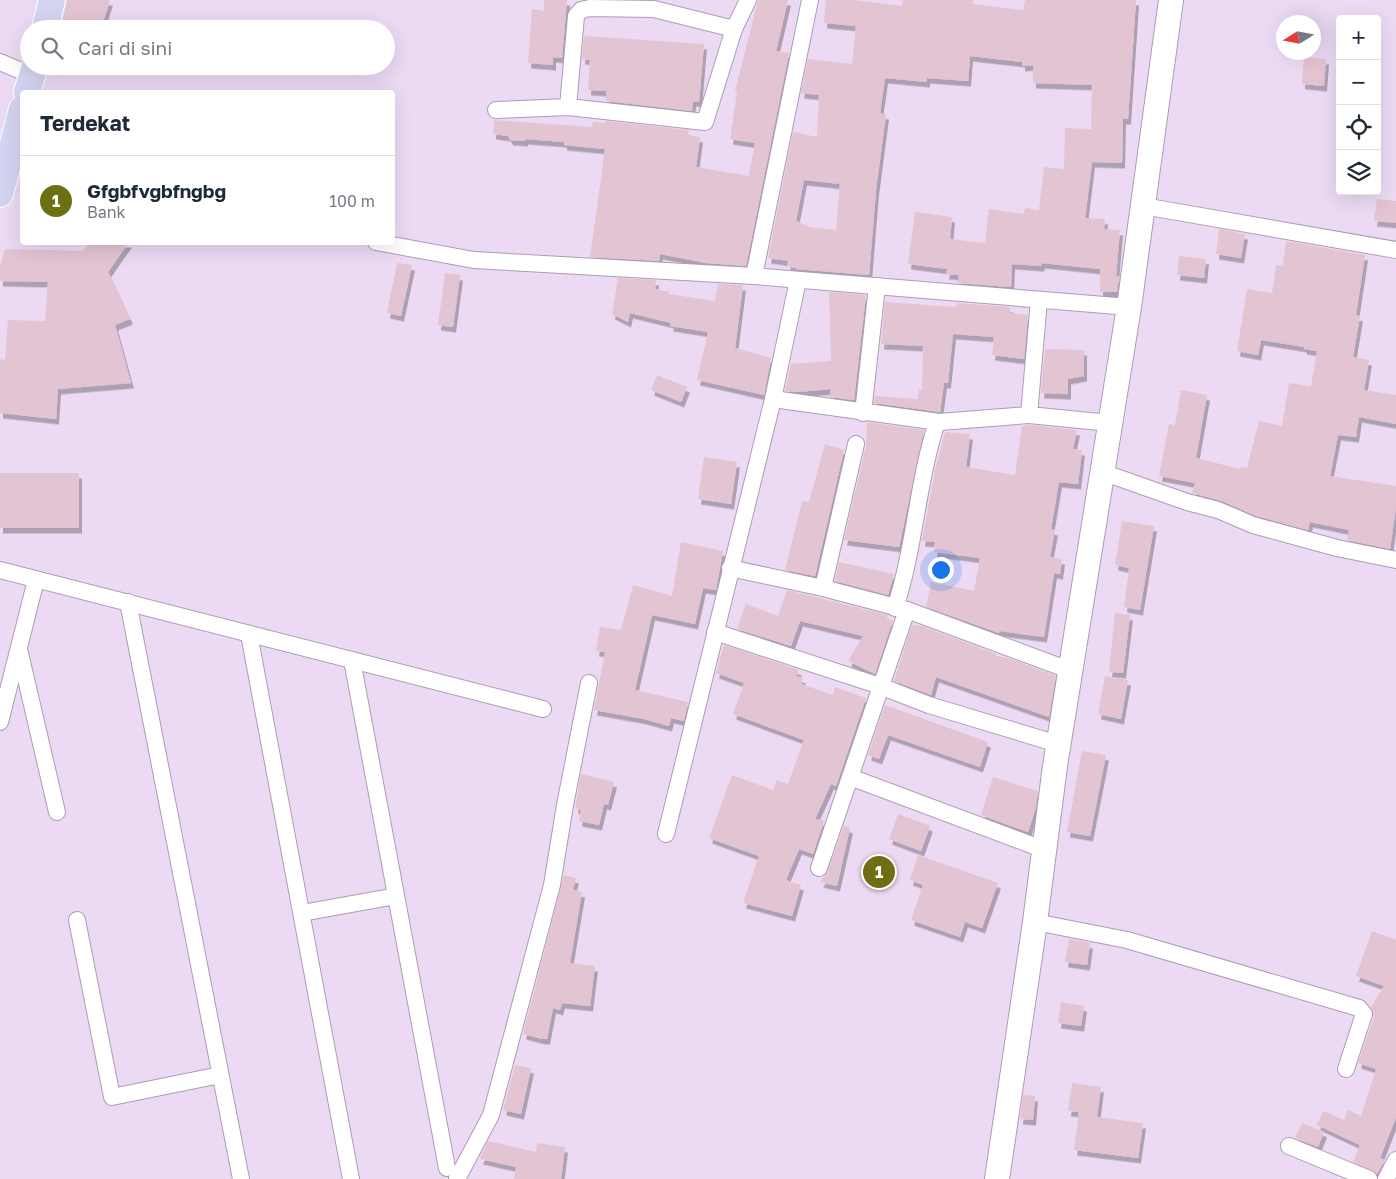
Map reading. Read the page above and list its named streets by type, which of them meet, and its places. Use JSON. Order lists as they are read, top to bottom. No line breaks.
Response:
{"north":"left","page":{"map_buttons":["+","−"],"search":"Cari di sini","heading":"Terdekat","list":[{"mark":"1","name":"Gfgbfvgbfngbg","note":"Bank","value":"100 m"}],"pins":"1"}}
